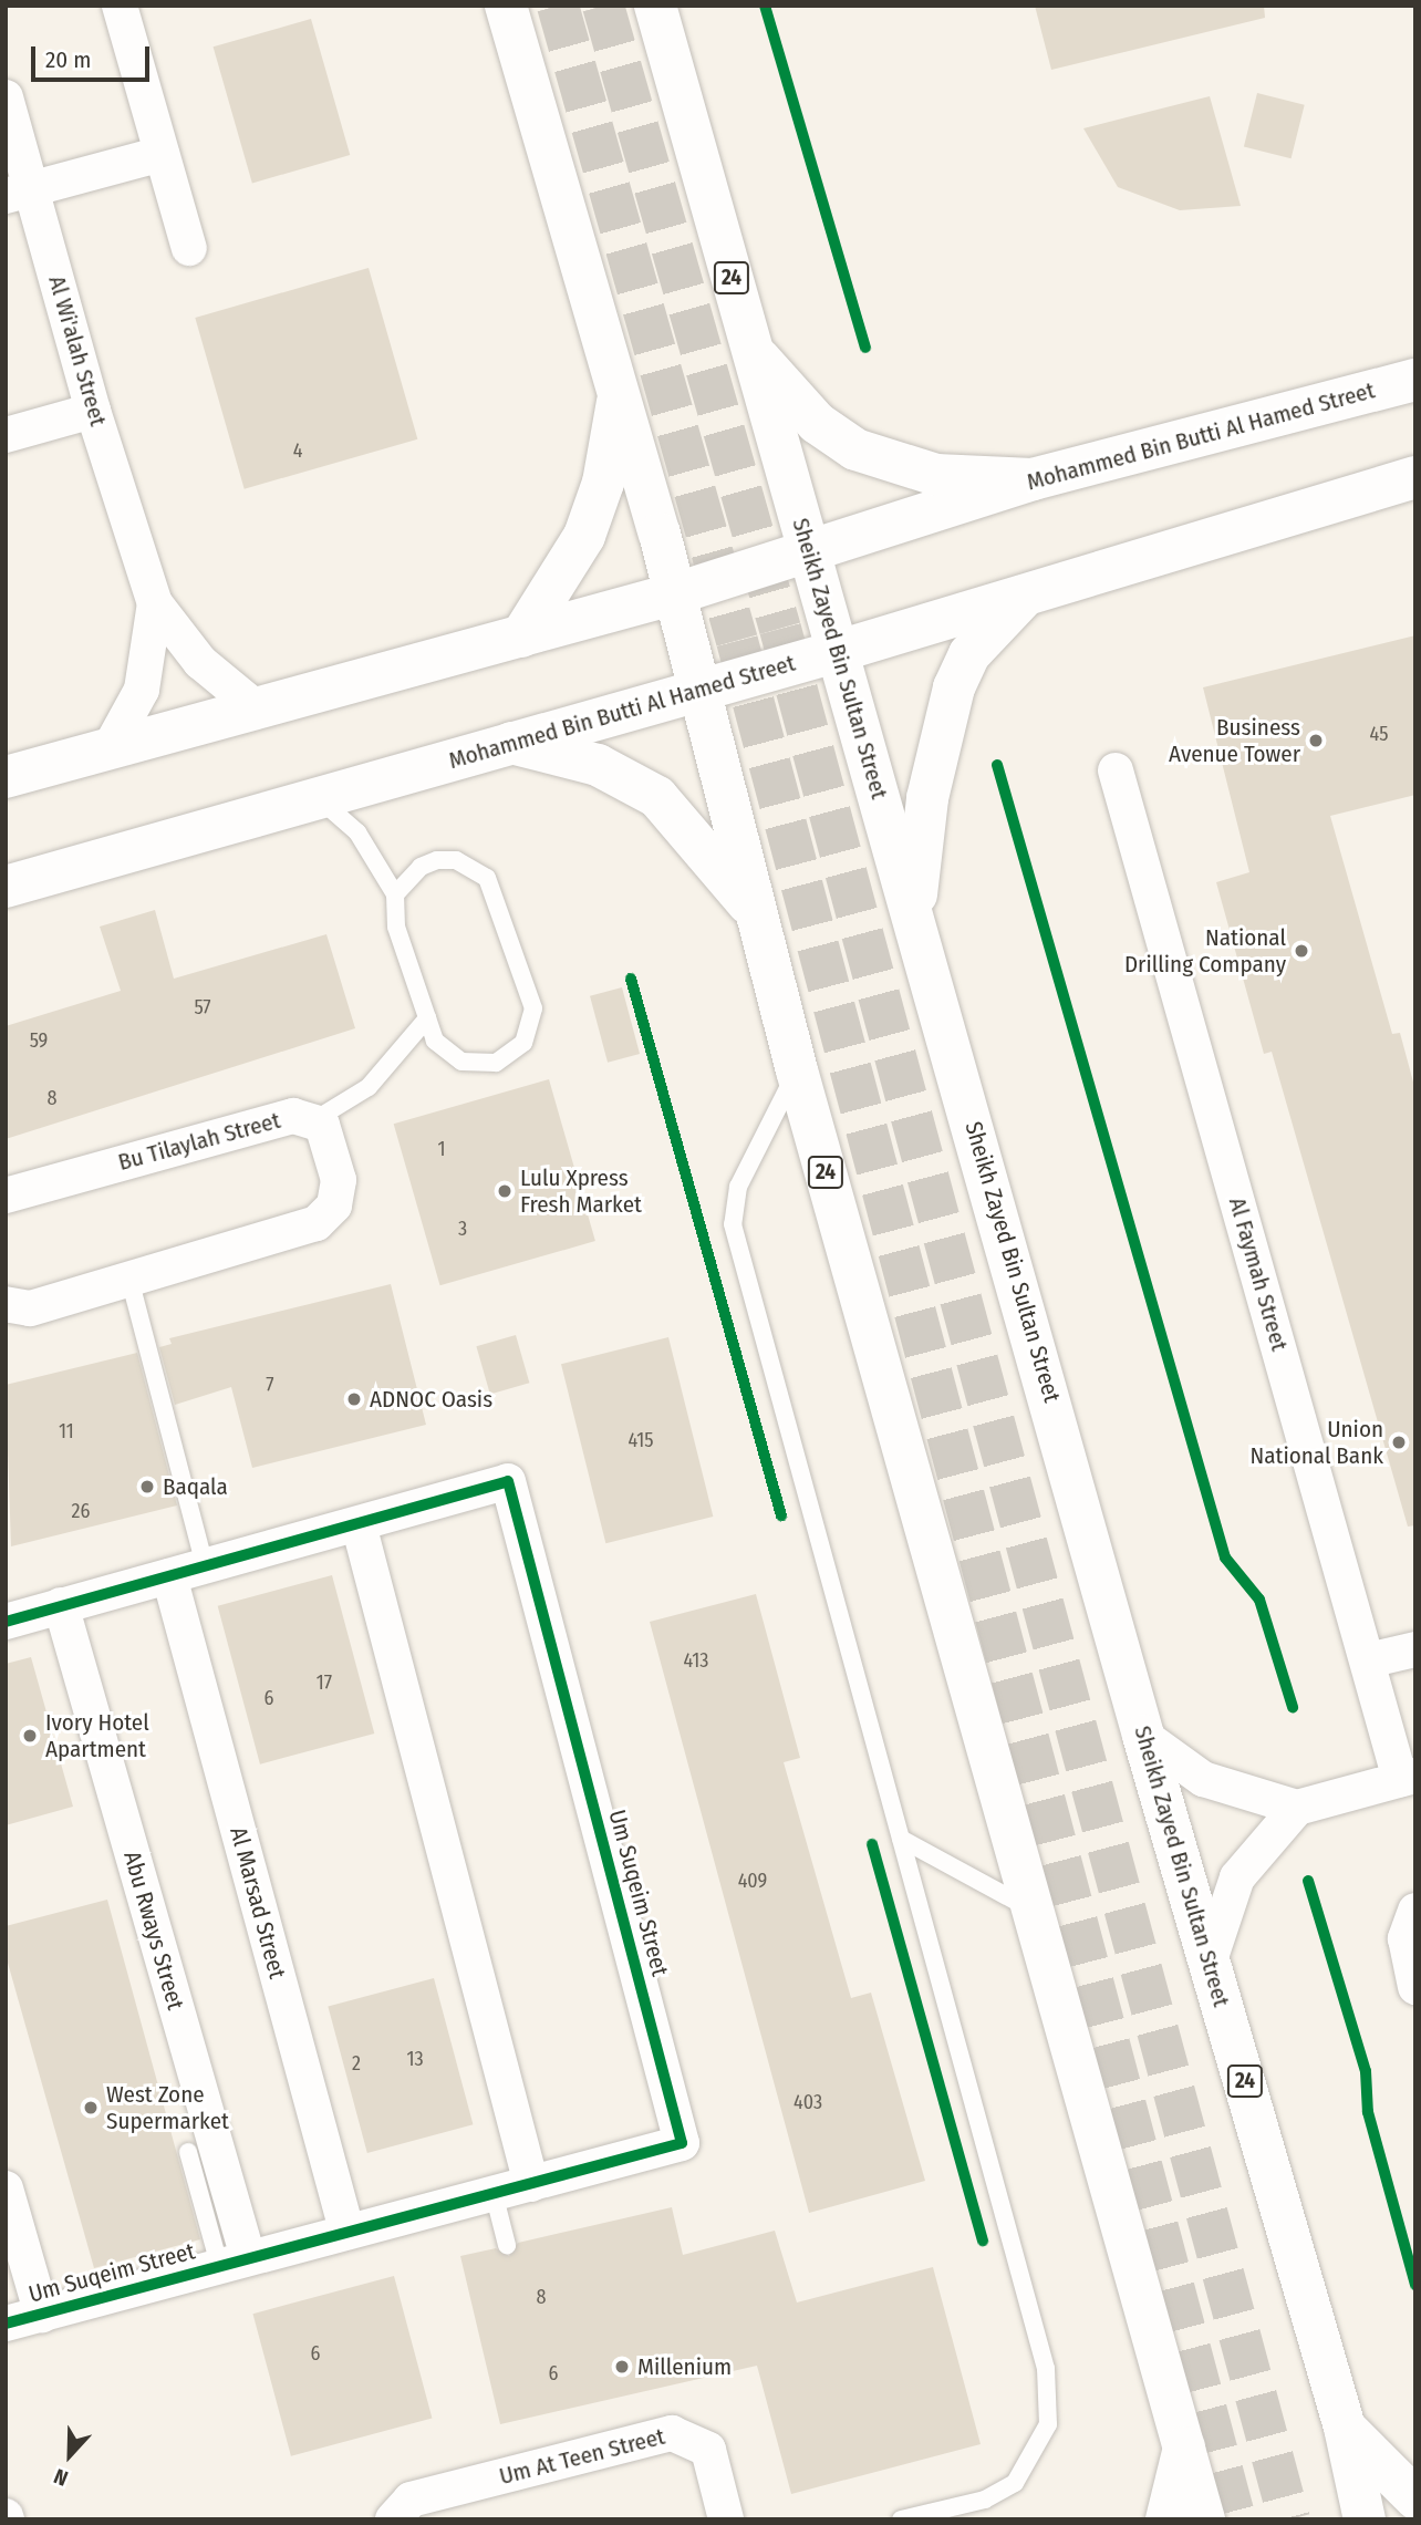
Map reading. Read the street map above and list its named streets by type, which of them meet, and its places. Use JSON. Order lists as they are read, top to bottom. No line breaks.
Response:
{"streets":{"main road":["24","Mohammed Bin Butti Al Hamed Street","Sheikh Zayed Bin Sultan Street"],"street":["Al Wi'alah Street","Bu Tilaylah Street","Al Faymah Street","Um Suqeim Street","Al Marsad Street","Abu Rways Street","Um At Teen Street"]},"crossings":[["24","Mohammed Bin Butti Al Hamed Street"],["Al Wi'alah Street","Mohammed Bin Butti Al Hamed Street"],["Mohammed Bin Butti Al Hamed Street","Sheikh Zayed Bin Sultan Street"],["Um Suqeim Street","Al Marsad Street"],["Um Suqeim Street","Abu Rways Street"]],"places":["Business Avenue Tower","National Drilling Company","Lulu Xpress Fresh Market","ADNOC Oasis","Union National Bank","Baqala","Ivory Hotel Apartment","West Zone Supermarket","Millenium"],"house_numbers":["4","45","57","59","8","1","3","7","11","415","26","413","17","6","409","13","2","403","8","6","6"],"scale_bar":"20 m","north":"bottom"}
